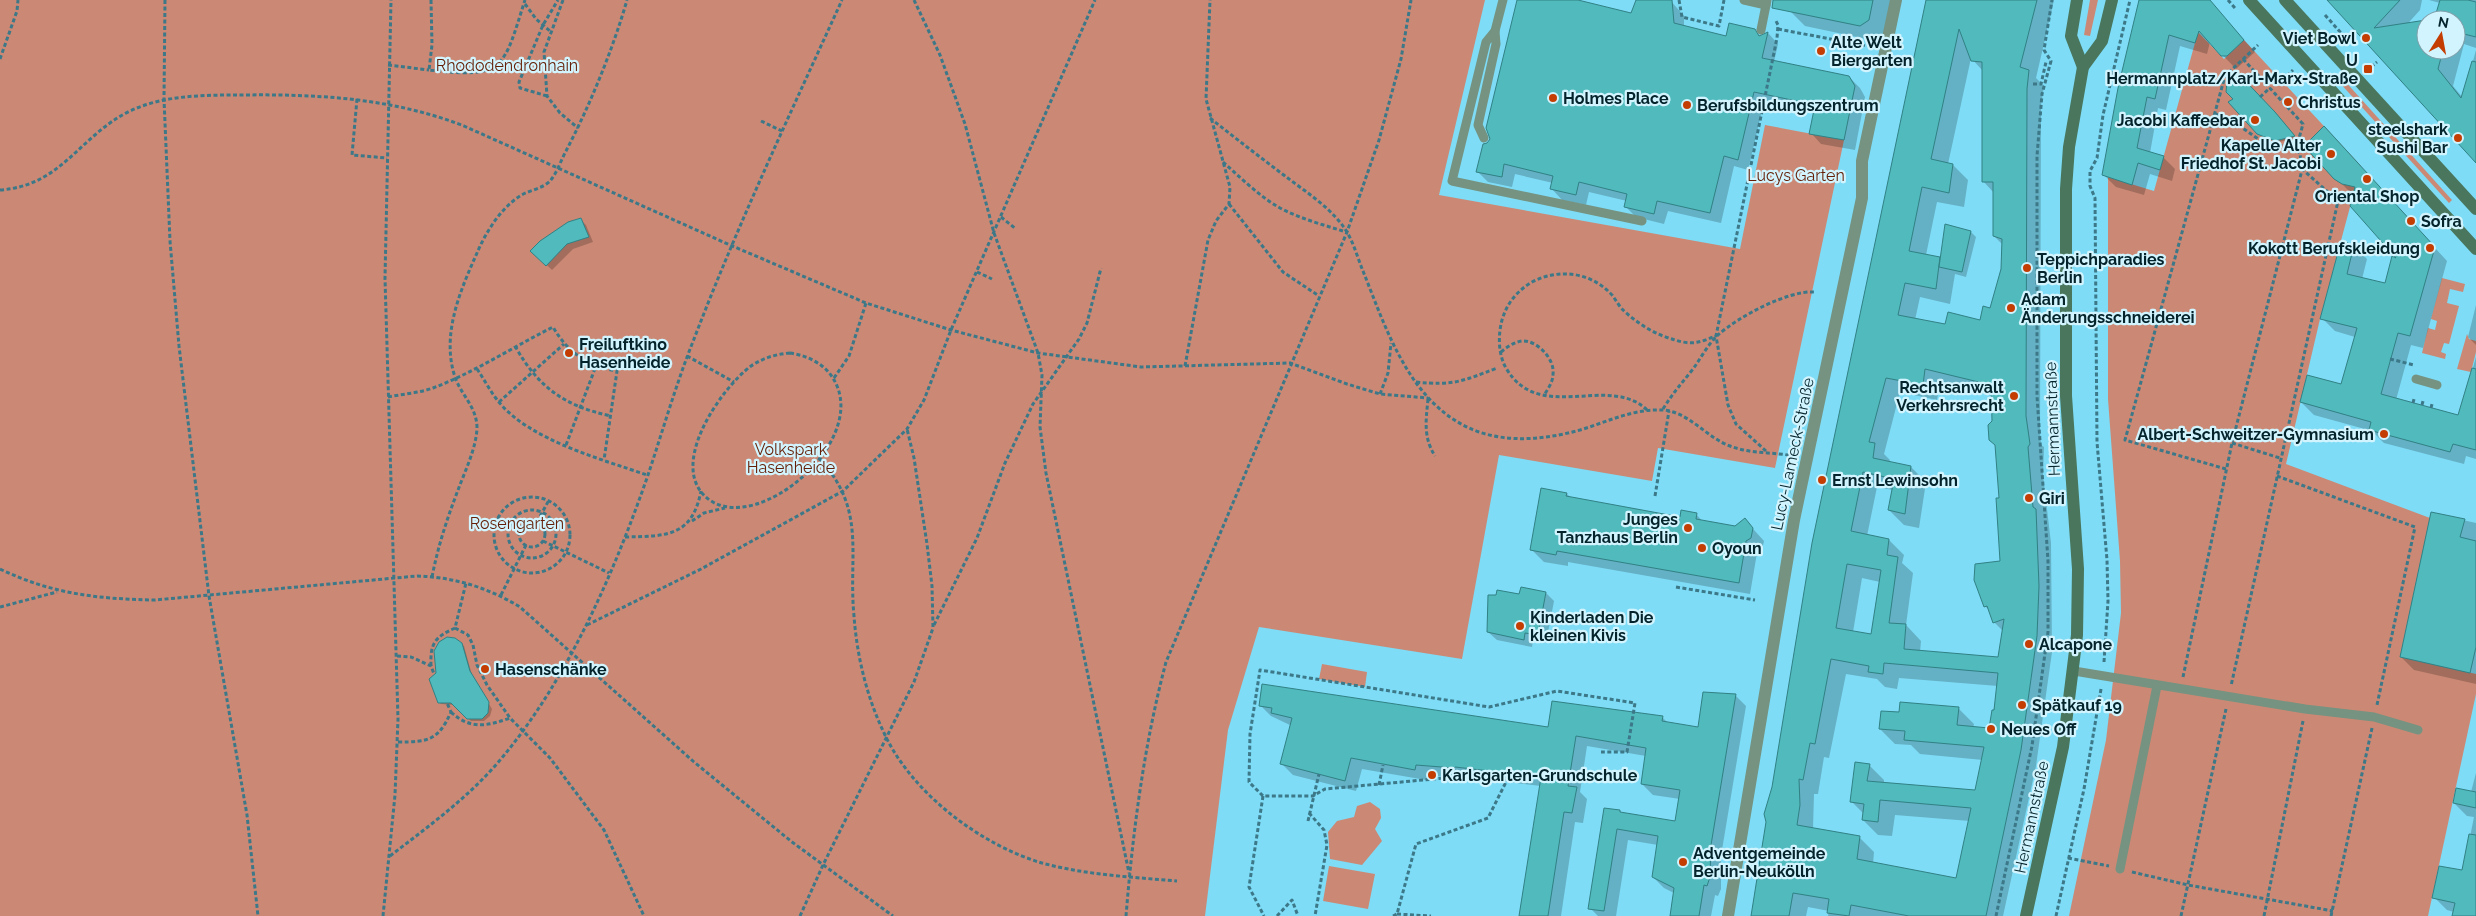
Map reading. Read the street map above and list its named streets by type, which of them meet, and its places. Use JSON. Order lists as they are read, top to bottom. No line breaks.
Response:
{"streets":{"main road":["Hermannstraße"],"street":["Lucy-Lameck-Straße"]},"parks":["Rhododendronhain","Lucys Garten","Volkspark Hasenheide","Rosengarten"],"places":{"other":["Viet Bowl","Alte Welt Biergarten","Holmes Place","Christus","Berufsbildungszentrum","Jacobi Kaffeebar","steelshark Sushi Bar","Kapelle Alter Friedhof St. Jacobi","Oriental Shop","Sofra","Kokott Berufskleidung","Teppichparadies Berlin","Adam Änderungsschneiderei","Freiluftkino Hasenheide","Rechtsanwalt Verkehrsrecht","Albert-Schweitzer-Gymnasium","Ernst Lewinsohn","Giri","Junges Tanzhaus Berlin","Oyoun","Kinderladen Die kleinen Kivis","Alcapone","Hasenschänke","Spätkauf 19","Neues Off","Karlsgarten-Grundschule","Adventgemeinde Berlin-Neukölln"],"transit":["U Hermannplatz/Karl-Marx-Straße"]},"north":"top"}
